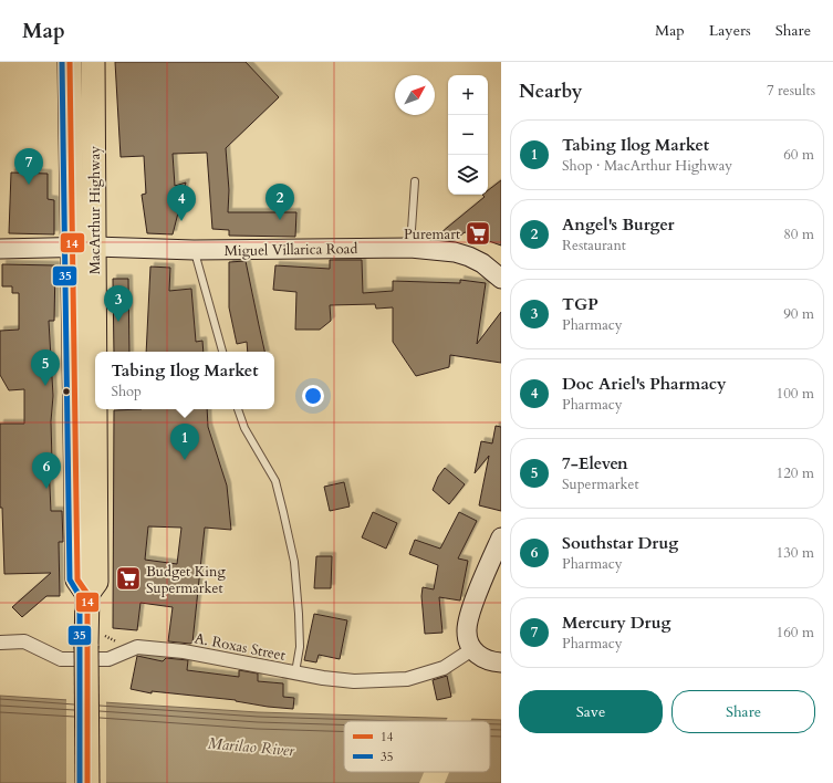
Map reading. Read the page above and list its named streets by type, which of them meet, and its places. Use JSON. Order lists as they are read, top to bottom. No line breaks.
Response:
{"streets":{"highway":["MacArthur Highway"],"main road":["Miguel Villarica Road"],"street":["A. Roxas Street"]},"crossings":[["MacArthur Highway","Miguel Villarica Road"]],"water":["Marilao River"],"places":{"supermarket":["Puremart","Budget King Supermarket"]},"lines":["transit line 14","transit line 35"],"legend":["14","35"],"north":"top right","page":{"header":"Map","nav":["Map","Layers","Share"],"heading":["Nearby","7 results"],"map_buttons":["+","−"],"list":[{"mark":"1","name":"Tabing Ilog Market","note":"Shop · MacArthur Highway","value":"60 m"},{"mark":"2","name":"Angel's Burger","note":"Restaurant","value":"80 m"},{"mark":"3","name":"TGP","note":"Pharmacy","value":"90 m"},{"mark":"4","name":"Doc Ariel's Pharmacy","note":"Pharmacy","value":"100 m"},{"mark":"5","name":"7-Eleven","note":"Supermarket","value":"120 m"},{"mark":"6","name":"Southstar Drug","note":"Pharmacy","value":"130 m"},{"mark":"7","name":"Mercury Drug","note":"Pharmacy","value":"160 m"}],"pins":["7","2","4","3","5","1","6"],"popup":["Tabing Ilog Market","Shop"],"buttons":["Save","Share"]}}
